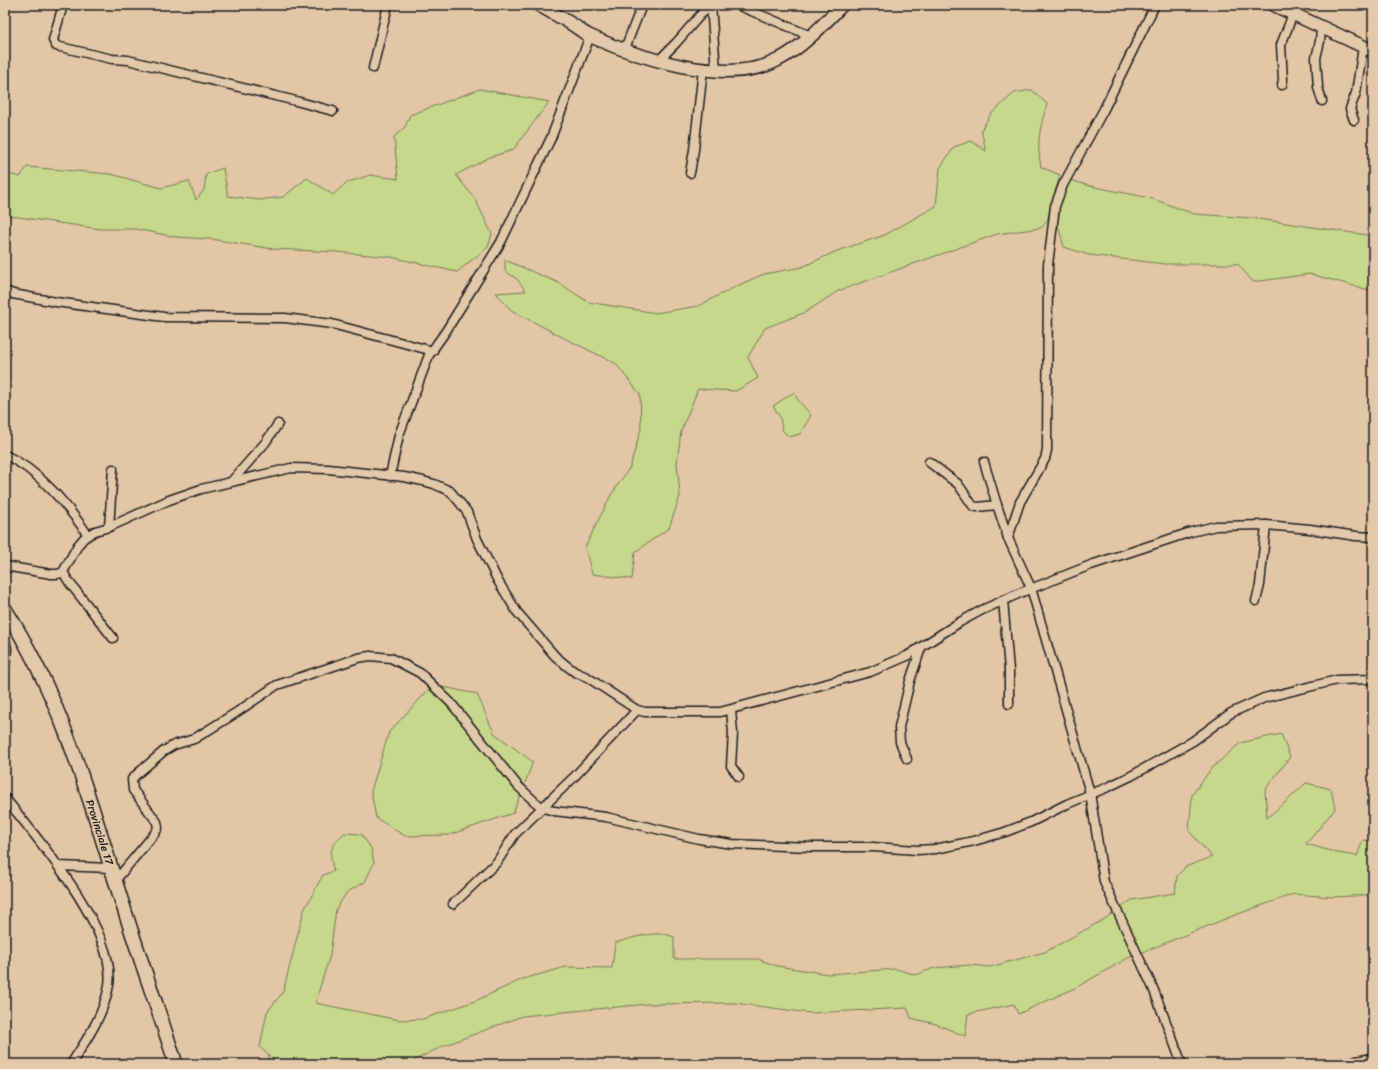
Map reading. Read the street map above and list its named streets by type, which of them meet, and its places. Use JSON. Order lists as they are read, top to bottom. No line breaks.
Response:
{"streets":{"main road":["Provinciale 17"]}}
